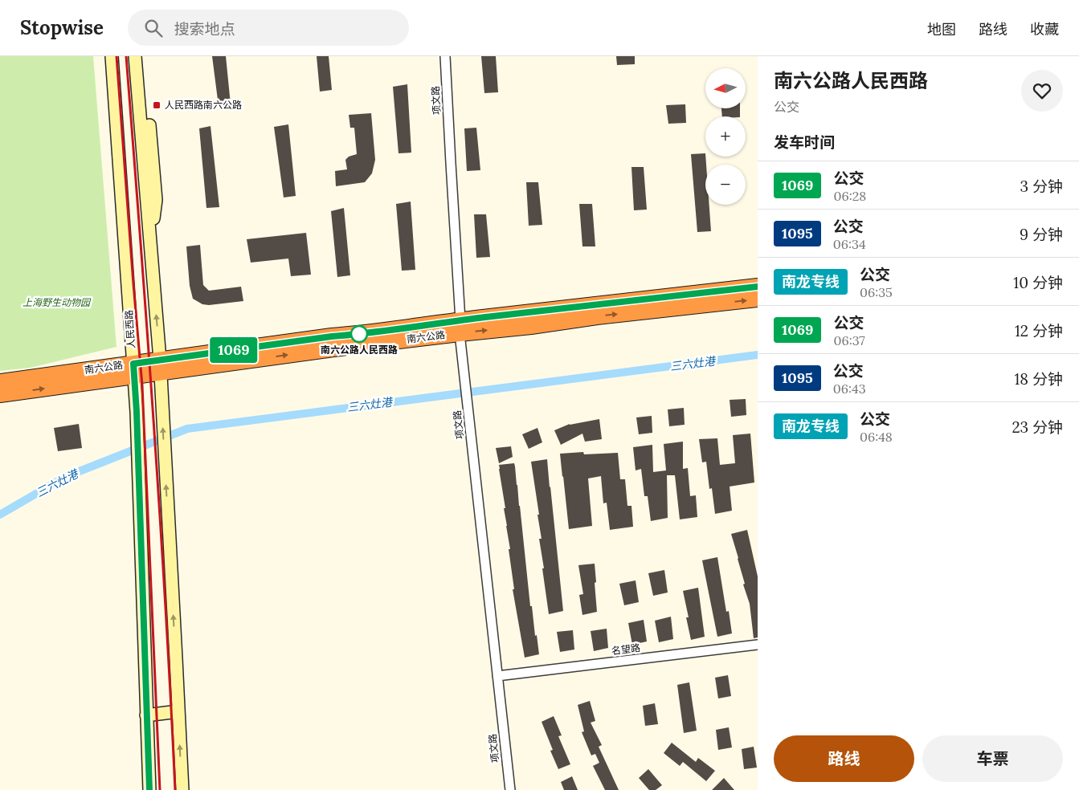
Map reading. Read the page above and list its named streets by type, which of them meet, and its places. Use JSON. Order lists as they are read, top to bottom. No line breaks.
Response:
{"streets":{"highway":["南六公路"],"main road":["人民西路"],"street":["项文路","名望路"]},"crossings":[["项文路","南六公路"],["项文路","名望路"],["人民西路","南六公路"]],"water":["三六灶港"],"parks":["上海野生动物园"],"places":{"transit":["人民西路南六公路"],"other":["南六公路人民西路"]},"lines":["bus line 1069"],"north":"left","page":{"header":"Stopwise","search":"搜索地点","nav":["地图","路线","收藏"],"on_map":"1069","heading":[["南六公路人民西路","公交"],"发车时间"],"map_buttons":["+","−"],"list":[{"mark":"1069","name":"公交","note":"06:28","value":"3 分钟"},{"mark":"1095","name":"公交","note":"06:34","value":"9 分钟"},{"mark":"南龙专线","name":"公交","note":"06:35","value":"10 分钟"},{"mark":"1069","name":"公交","note":"06:37","value":"12 分钟"},{"mark":"1095","name":"公交","note":"06:43","value":"18 分钟"},{"mark":"南龙专线","name":"公交","note":"06:48","value":"23 分钟"}],"buttons":["路线","车票"]}}
